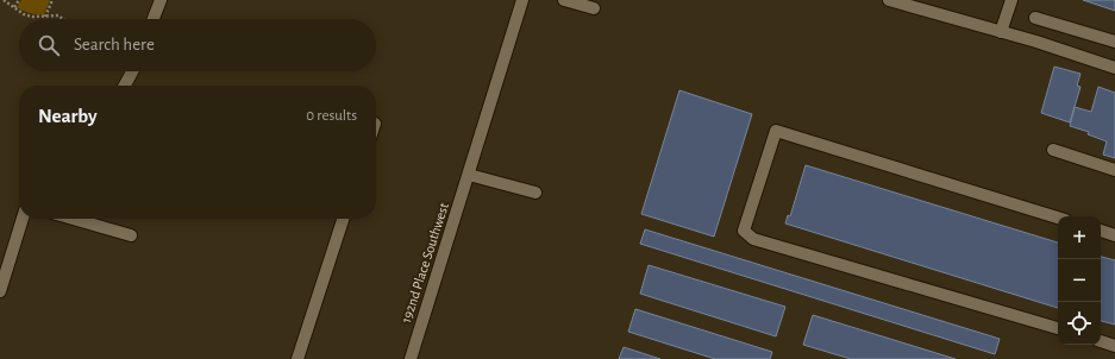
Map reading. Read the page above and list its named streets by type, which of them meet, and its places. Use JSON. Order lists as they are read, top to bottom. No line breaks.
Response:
{"streets":{"street":["192nd Place Southwest"]},"page":{"search":"Search here","heading":["Nearby","0 results"],"map_buttons":["+","−"]}}
